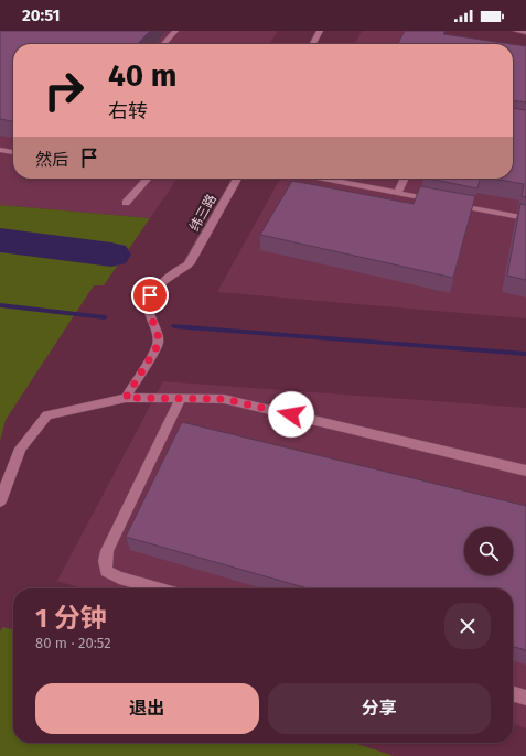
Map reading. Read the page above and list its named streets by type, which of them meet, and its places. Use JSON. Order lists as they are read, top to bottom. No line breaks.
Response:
{"streets":{"street":["纬三路"]},"page":{"status":"20:51","turn":["40 m","右转"],"then":"然后","heading":["1 分钟","80 m · 20:52"],"buttons":["退出","分享"]}}
